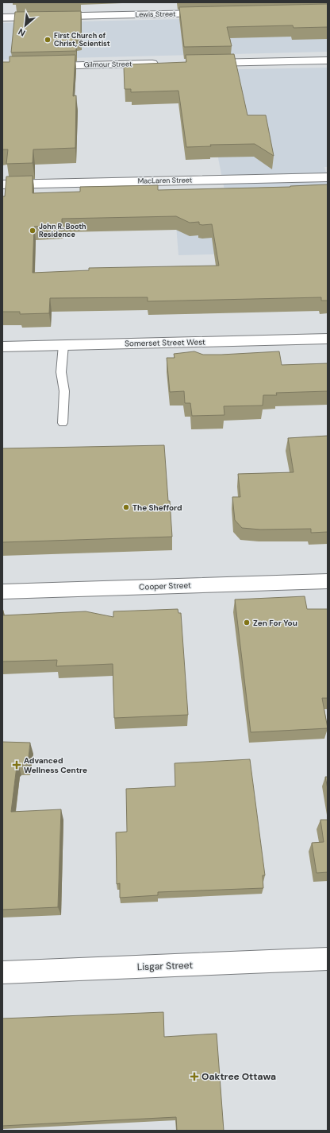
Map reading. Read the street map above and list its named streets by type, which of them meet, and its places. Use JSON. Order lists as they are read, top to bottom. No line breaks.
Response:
{"streets":{"street":["Lewis Street","Gilmour Street","MacLaren Street","Somerset Street West","Cooper Street","Lisgar Street"]},"places":{"other":["First Church of Christ, Scientist","John R. Booth Residence","The Shefford","Zen For You"],"health":["Advanced Wellness Centre","Oaktree Ottawa"]},"north":"bottom left"}
